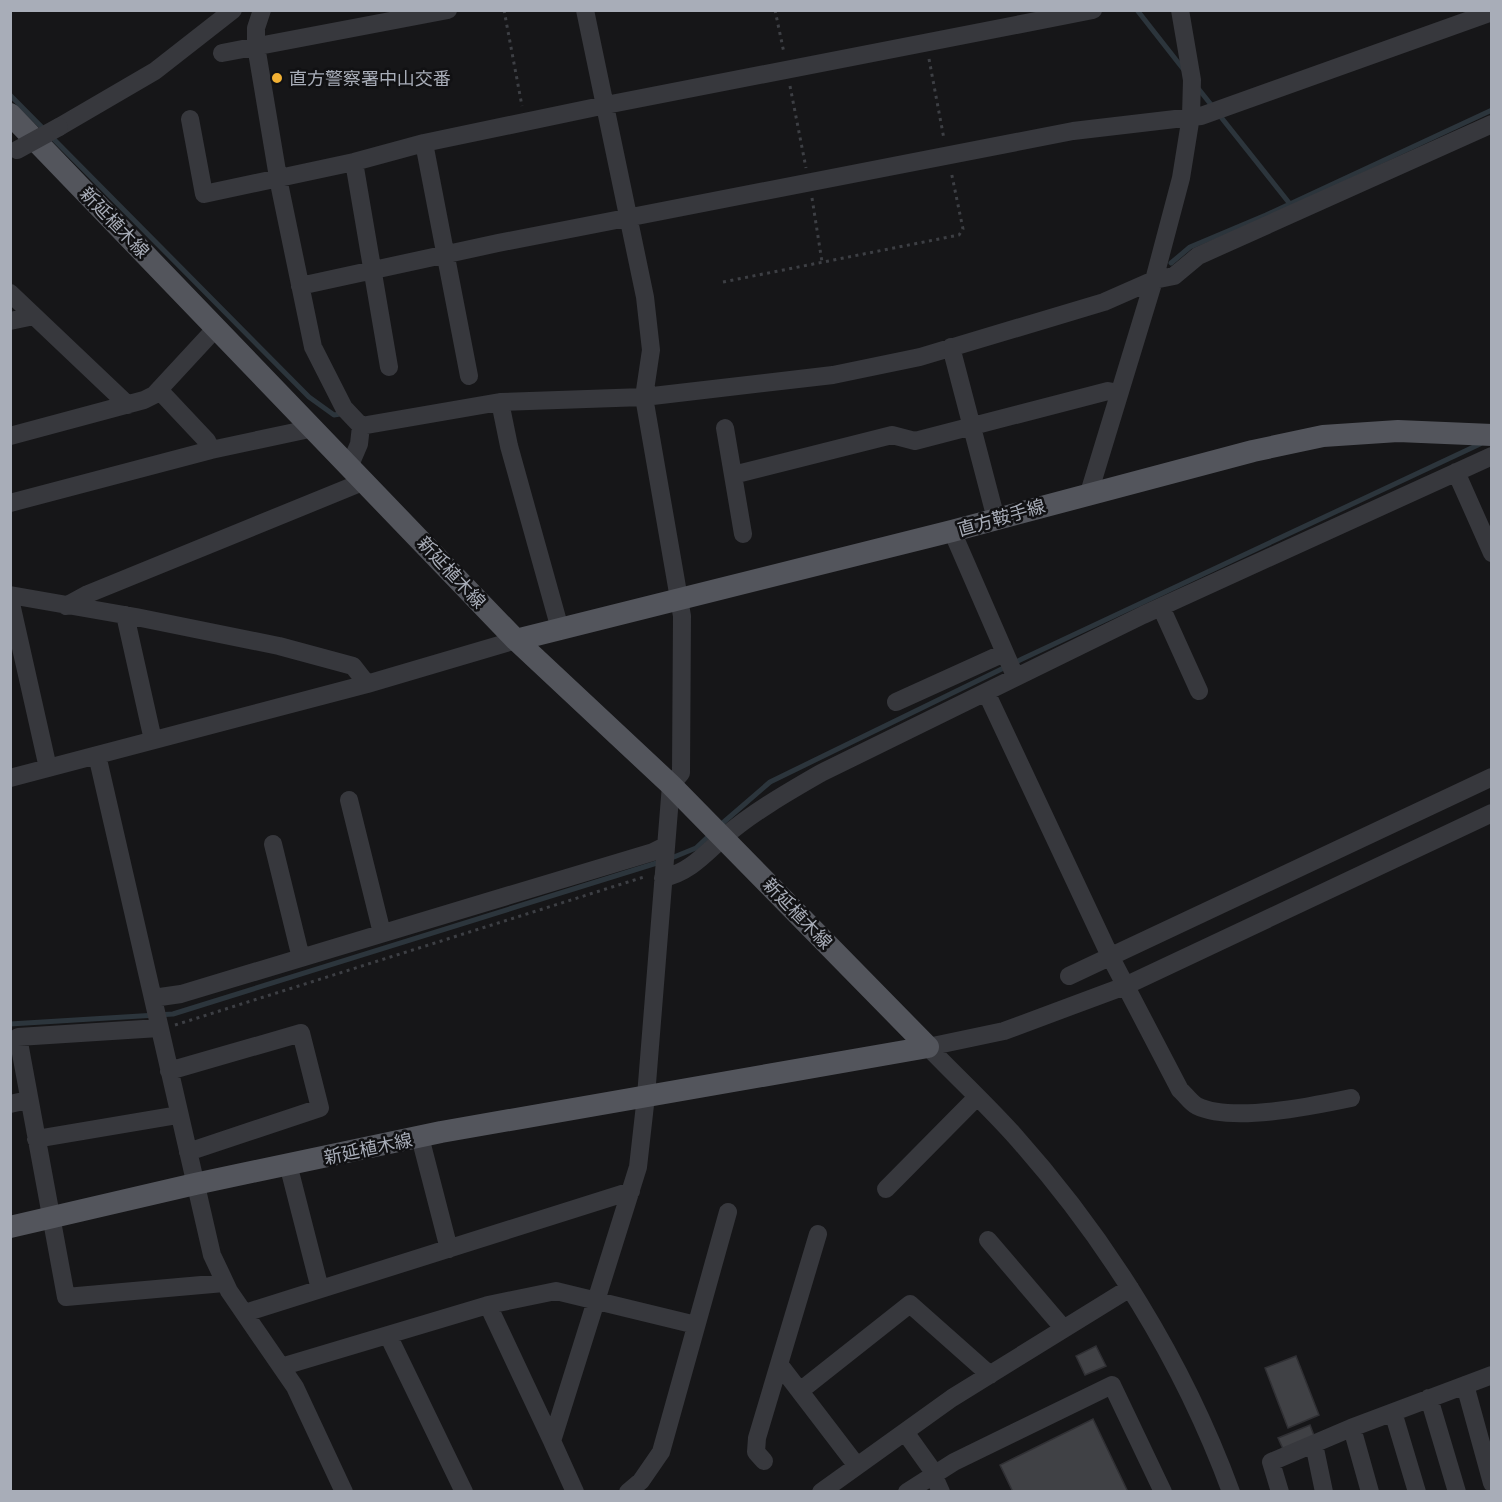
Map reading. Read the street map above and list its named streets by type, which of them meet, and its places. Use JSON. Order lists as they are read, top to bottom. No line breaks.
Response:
{"streets":{"main road":["新延植木線","直方鞍手線"]},"crossings":[["新延植木線","直方鞍手線"]],"places":["直方警察署中山交番"]}
